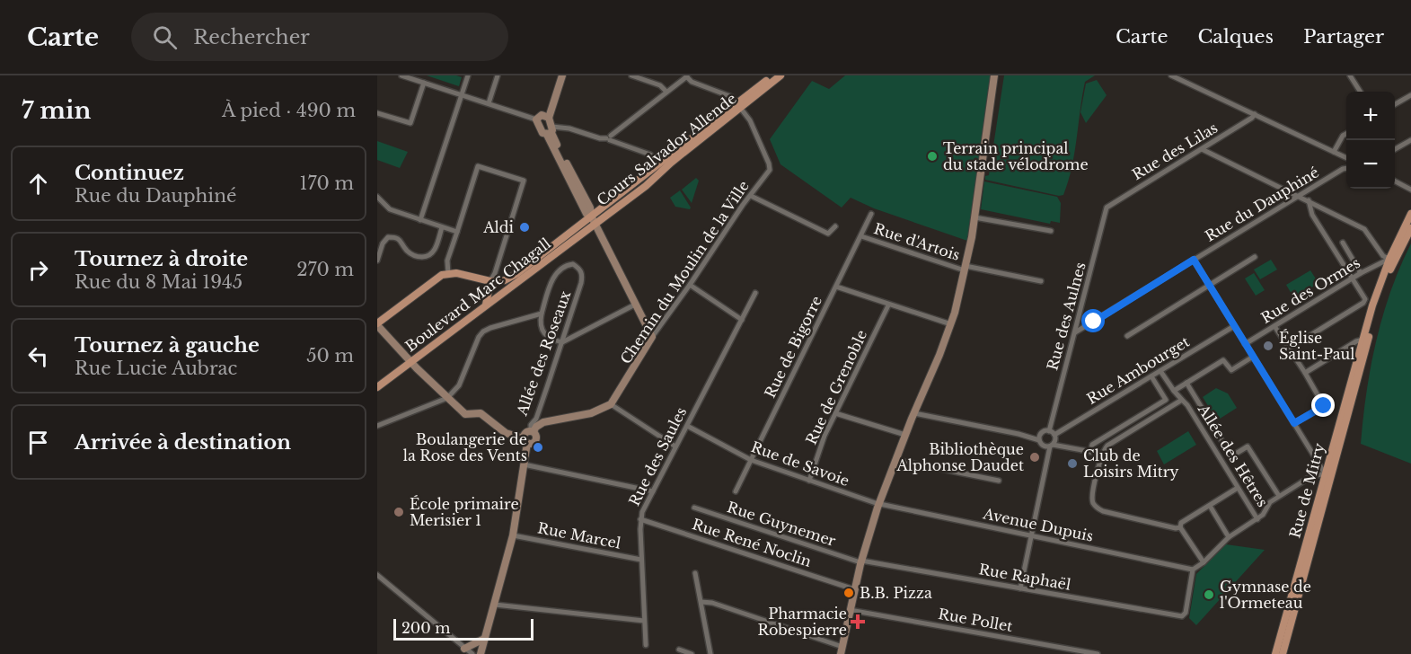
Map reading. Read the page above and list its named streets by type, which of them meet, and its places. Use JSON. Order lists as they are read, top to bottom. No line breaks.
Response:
{"streets":{"main road":["Cours Salvador Allende","Boulevard Marc Chagall","Rue de Mitry"],"street":["Rue des Lilas","Rue du Dauphiné","Rue d'Artois","Chemin du Moulin de la Ville","Rue des Ormes","Rue des Aulnes","Rue de Bigorre","Allée des Roseaux","Rue Ambourget","Rue de Grenoble","Allée des Hêtres","Rue des Saules","Rue de Savoie","Rue Guynemer","Avenue Dupuis","Rue Marcel","Rue René Noclin","Rue Raphaël","Rue Pollet"]},"crossings":[["Cours Salvador Allende","Chemin du Moulin de la Ville"],["Cours Salvador Allende","Boulevard Marc Chagall"],["Rue des Lilas","Rue des Aulnes"],["Rue du Dauphiné","Rue des Aulnes"],["Rue d'Artois","Rue de Bigorre"],["Rue des Ormes","Rue de Mitry"],["Rue des Aulnes","Rue Ambourget"],["Rue de Bigorre","Rue de Savoie"],["Rue Ambourget","Allée des Hêtres"],["Rue de Grenoble","Rue de Savoie"],["Rue des Saules","Rue de Savoie"],["Rue des Saules","Rue Marcel"],["Rue des Saules","Rue René Noclin"],["Rue de Savoie","Avenue Dupuis"],["Rue Guynemer","Rue Raphaël"],["Avenue Dupuis","Rue Raphaël"]],"places":{"other":["Terrain principal du stade vélodrome","Aldi","Église Saint-Paul","Boulangerie de la Rose des Vents","Bibliothèque Alphonse Daudet","Club de Loisirs Mitry","École primaire Merisier 1","B.B. Pizza","Gymnase de l'Ormeteau"],"health":["Pharmacie Robespierre"]},"scale_bar":"200 m","page":{"header":"Carte","search":"Rechercher","nav":["Carte","Calques","Partager"],"heading":["7 min","À pied · 490 m"],"map_buttons":["+","−"],"list":[["Continuez","Rue du Dauphiné","170 m"],["Tournez à droite","Rue du 8 Mai 1945","270 m"],["Tournez à gauche","Rue Lucie Aubrac","50 m"],"Arrivée à destination"],"scale":"200 m"}}
